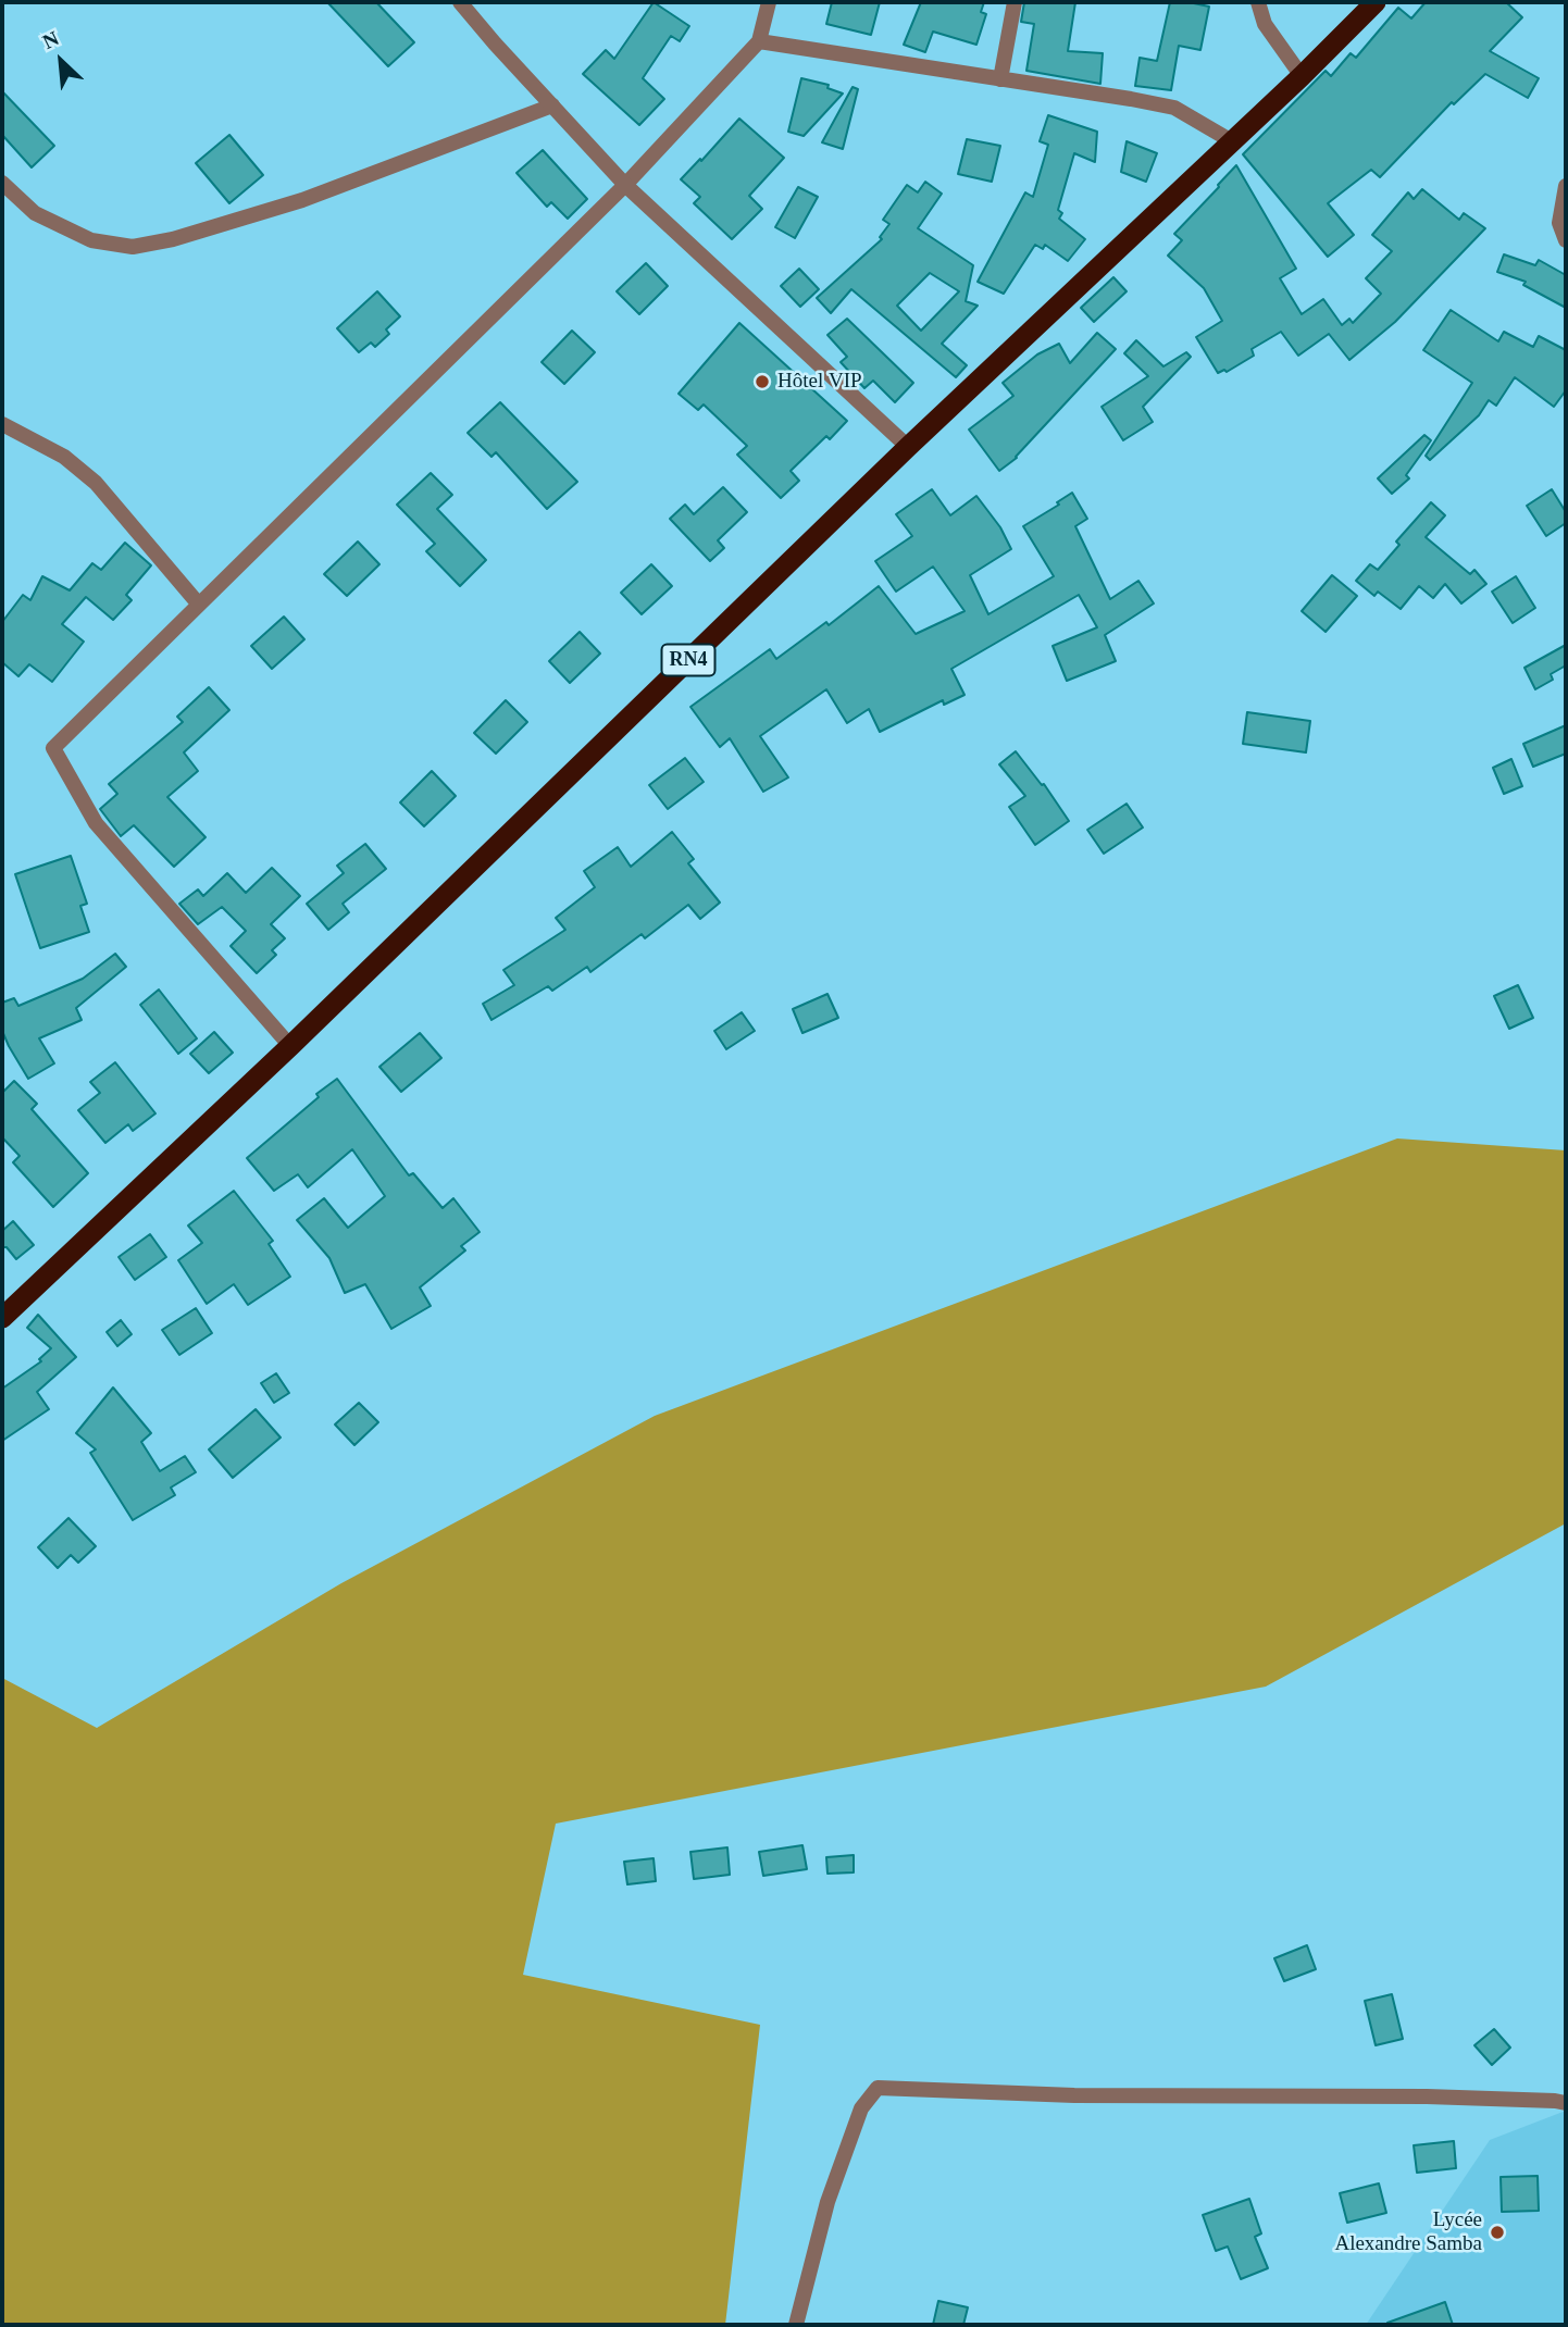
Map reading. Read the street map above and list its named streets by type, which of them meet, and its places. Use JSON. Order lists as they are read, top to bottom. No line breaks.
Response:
{"streets":{"highway":["RN4"]},"places":["Hôtel VIP","Lycée Alexandre Samba"],"north":"top left"}
